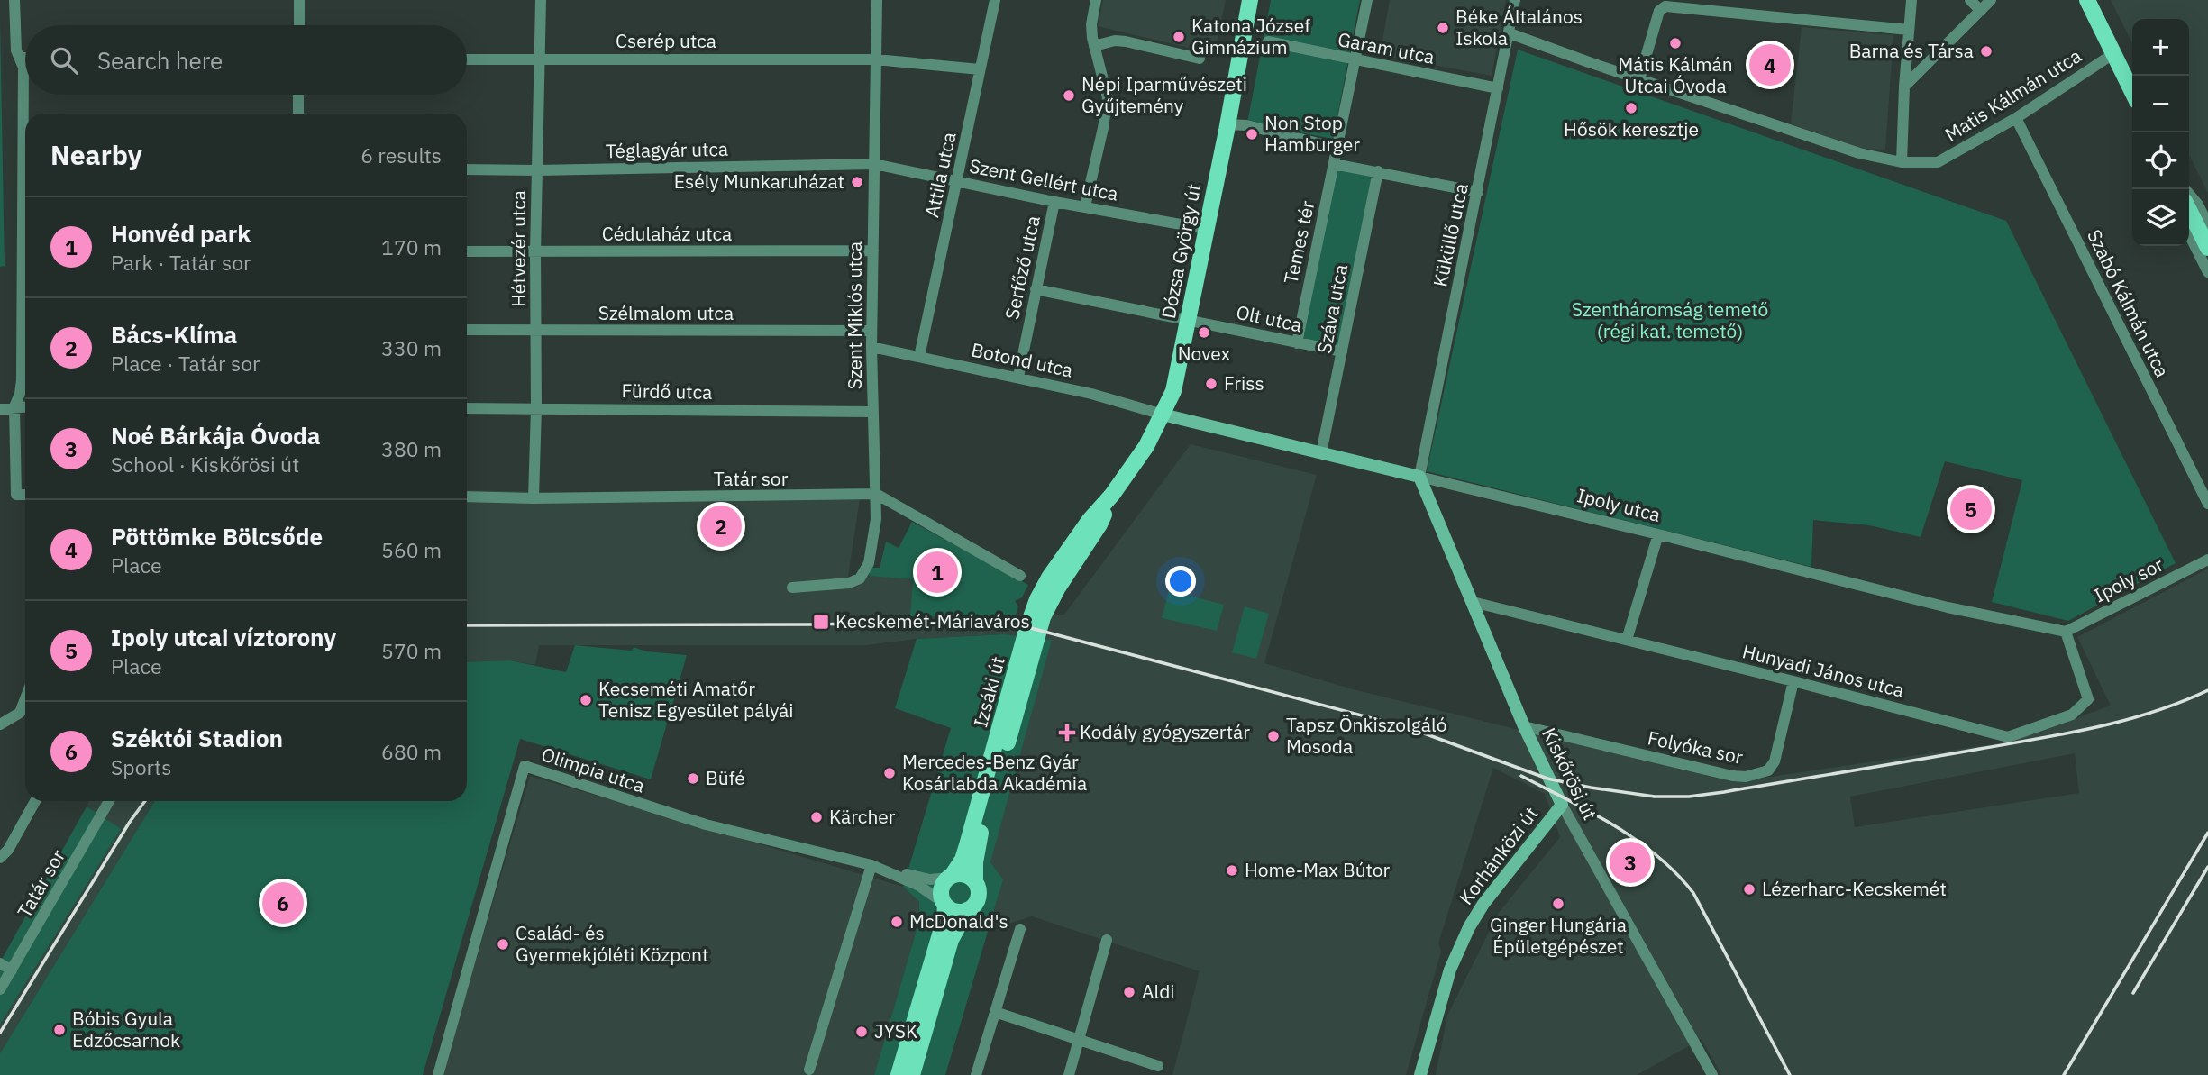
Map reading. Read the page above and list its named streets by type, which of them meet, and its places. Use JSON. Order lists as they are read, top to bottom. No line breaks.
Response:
{"streets":{"main road":["Dózsa György út","Izsáki út"],"street":["Cserép utca","Garam utca","Matis Kálmán utca","Téglagyár utca","Attila utca","Szent Gellért utca","Cédulaház utca","Küküllő utca","Temes tér","Hétvezér utca","Serfőző utca","Szabó Kálmán utca","Száva utca","Szélmalom utca","Szent Miklós utca","Olt utca","Botond utca","Fürdő utca","Tatár sor","Ipoly utca","Ipoly sor","Hunyadi János utca","Folyóka sor","Olimpia utca","Kiskőrösi út","Korhánközi út"]},"crossings":[["Cserép utca","Attila utca"],["Cserép utca","Hétvezér utca"],["Cserép utca","Szent Miklós utca"],["Garam utca","Küküllő utca"],["Garam utca","Temes tér"],["Matis Kálmán utca","Küküllő utca"],["Matis Kálmán utca","Szabó Kálmán utca"],["Téglagyár utca","Szent Gellért utca"],["Téglagyár utca","Hétvezér utca"],["Téglagyár utca","Szent Miklós utca"],["Attila utca","Szent Gellért utca"],["Attila utca","Botond utca"],["Szent Gellért utca","Dózsa György út"],["Szent Gellért utca","Serfőző utca"],["Szent Gellért utca","Szent Miklós utca"],["Cédulaház utca","Hétvezér utca"],["Cédulaház utca","Szent Miklós utca"],["Küküllő utca","Ipoly utca"],["Küküllő utca","Kiskőrösi út"],["Temes tér","Olt utca"],["Hétvezér utca","Szélmalom utca"],["Hétvezér utca","Fürdő utca"],["Hétvezér utca","Tatár sor"],["Dózsa György út","Olt utca"],["Dózsa György út","Botond utca"],["Dózsa György út","Ipoly utca"],["Dózsa György út","Izsáki út"],["Serfőző utca","Olt utca"],["Serfőző utca","Botond utca"],["Száva utca","Olt utca"],["Száva utca","Ipoly utca"],["Szélmalom utca","Szent Miklós utca"],["Szent Miklós utca","Botond utca"],["Szent Miklós utca","Fürdő utca"],["Szent Miklós utca","Tatár sor"],["Botond utca","Ipoly utca"],["Ipoly utca","Ipoly sor"],["Ipoly utca","Hunyadi János utca"],["Ipoly utca","Kiskőrösi út"],["Ipoly sor","Hunyadi János utca"],["Hunyadi János utca","Folyóka sor"],["Hunyadi János utca","Kiskőrösi út"],["Izsáki út","Olimpia utca"],["Folyóka sor","Kiskőrösi út"],["Kiskőrösi út","Korhánközi út"]],"parks":["Szentháromság temető (régi kat. temető)"],"places":{"other":["Béke Általános Iskola","Katona József Gimnázium","Mátis Kálmán Utcai Óvoda","Barna és Társa","Népi Iparművészeti Gyűjtemény","Hősök keresztje","Non Stop Hamburger","Esély Munkaruházat","Novex","Friss","Kecseméti Amatőr Tenisz Egyesület pályái","Tapsz Önkiszolgáló Mosoda","Mercedes-Benz Gyár Kosárlabda Akadémia","Büfé","Kärcher","Home-Max Bútor","Lézerharc-Kecskemét","Ginger Hungária Épületgépészet","McDonald's","Család- és Gyermekjóléti Központ","Aldi","Bóbis Gyula Edzőcsarnok","JYSK"],"transit":["Kecskemét-Máriaváros"],"health":["Kodály gyógyszertár"]},"page":{"map_buttons":["+","−"],"search":"Search here","pins":["4","5","2","1","3","6"],"heading":["Nearby","6 results"],"list":[{"mark":"1","name":"Honvéd park","note":"Park · Tatár sor","value":"170 m"},{"mark":"2","name":"Bács-Klíma","note":"Place · Tatár sor","value":"330 m"},{"mark":"3","name":"Noé Bárkája Óvoda","note":"School · Kiskőrösi út","value":"380 m"},{"mark":"4","name":"Pöttömke Bölcsőde","note":"Place","value":"560 m"},{"mark":"5","name":"Ipoly utcai víztorony","note":"Place","value":"570 m"},{"mark":"6","name":"Széktói Stadion","note":"Sports","value":"680 m"}]}}
